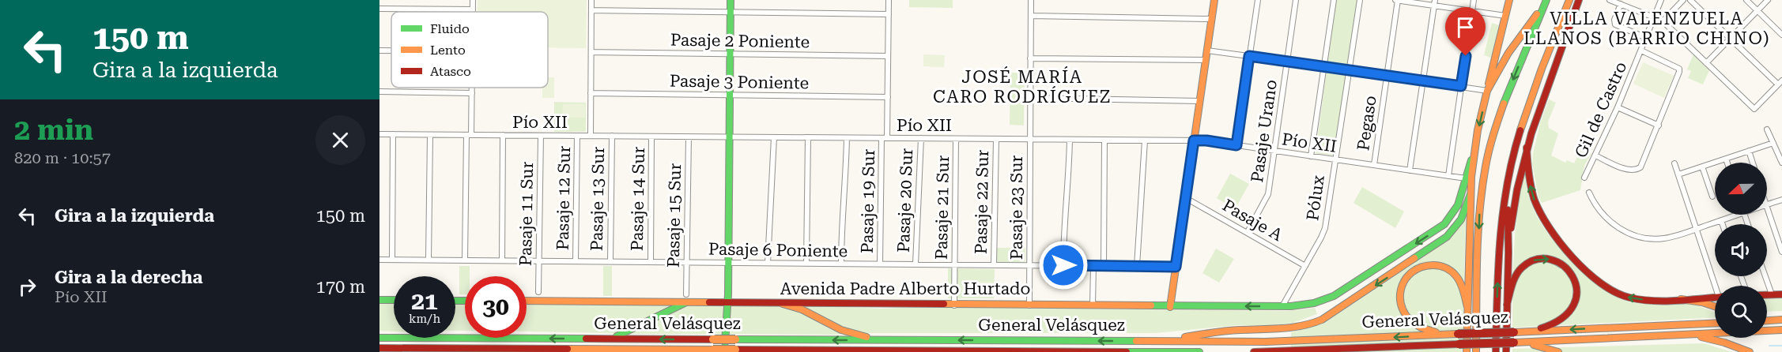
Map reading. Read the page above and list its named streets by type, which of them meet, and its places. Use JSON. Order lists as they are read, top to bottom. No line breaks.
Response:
{"streets":{"main road":["Avenida Padre Alberto Hurtado","General Velásquez"],"street":["Pasaje 2 Poniente","Pasaje 3 Poniente","Gil de Castro","Pío XII","Pegaso","Pasaje Urano","Pasaje 12 Sur","Pólux","Pasaje 13 Sur","Pasaje 14 Sur","Pasaje 20 Sur","Pasaje 19 Sur","Pasaje 22 Sur","Pasaje 21 Sur","Pasaje 23 Sur","Pasaje 11 Sur","Pasaje 15 Sur","Pasaje A","Pasaje 6 Poniente"]},"crossings":[["Pasaje 2 Poniente","Pasaje 12 Sur"],["Pasaje 3 Poniente","Pasaje 12 Sur"],["Pío XII","Pegaso"],["Pío XII","Pasaje Urano"],["Pío XII","Pasaje 12 Sur"],["Pío XII","Pólux"],["Pío XII","Pasaje 13 Sur"],["Pío XII","Pasaje 14 Sur"],["Pío XII","Pasaje 20 Sur"],["Pío XII","Pasaje 19 Sur"],["Pío XII","Pasaje 22 Sur"],["Pío XII","Pasaje 21 Sur"],["Pío XII","Pasaje 23 Sur"],["Pío XII","Pasaje 11 Sur"],["Pío XII","Pasaje 15 Sur"],["Pío XII","Avenida Padre Alberto Hurtado"],["Pasaje Urano","Pasaje A"],["Pasaje 12 Sur","Pasaje 6 Poniente"],["Pólux","Pasaje A"],["Pólux","Avenida Padre Alberto Hurtado"],["Pasaje 13 Sur","Pasaje 6 Poniente"],["Pasaje 14 Sur","Pasaje 6 Poniente"],["Pasaje 20 Sur","Pasaje 6 Poniente"],["Pasaje 19 Sur","Pasaje 6 Poniente"],["Pasaje 22 Sur","Pasaje 6 Poniente"],["Pasaje 21 Sur","Pasaje 6 Poniente"],["Pasaje 21 Sur","Avenida Padre Alberto Hurtado"],["Pasaje 23 Sur","Pasaje 6 Poniente"],["Pasaje 23 Sur","Avenida Padre Alberto Hurtado"],["Pasaje 11 Sur","Pasaje 6 Poniente"],["Pasaje 15 Sur","Pasaje 6 Poniente"],["Pasaje 15 Sur","Avenida Padre Alberto Hurtado"]],"districts":["VILLA VALENZUELA LLANOS (BARRIO CHINO)","JOSÉ MARÍA CARO RODRÍGUEZ"],"legend":["Fluido","Lento","Atasco"],"north":"left","page":{"turn":["150 m","Gira a la izquierda"],"heading":["2 min","820 m · 10:57"],"list":[{"name":"Gira a la izquierda","value":"150 m"},{"name":"Gira a la derecha","note":"Pío XII","value":"170 m"}],"speed":"21 km/h","limit":"30"}}
